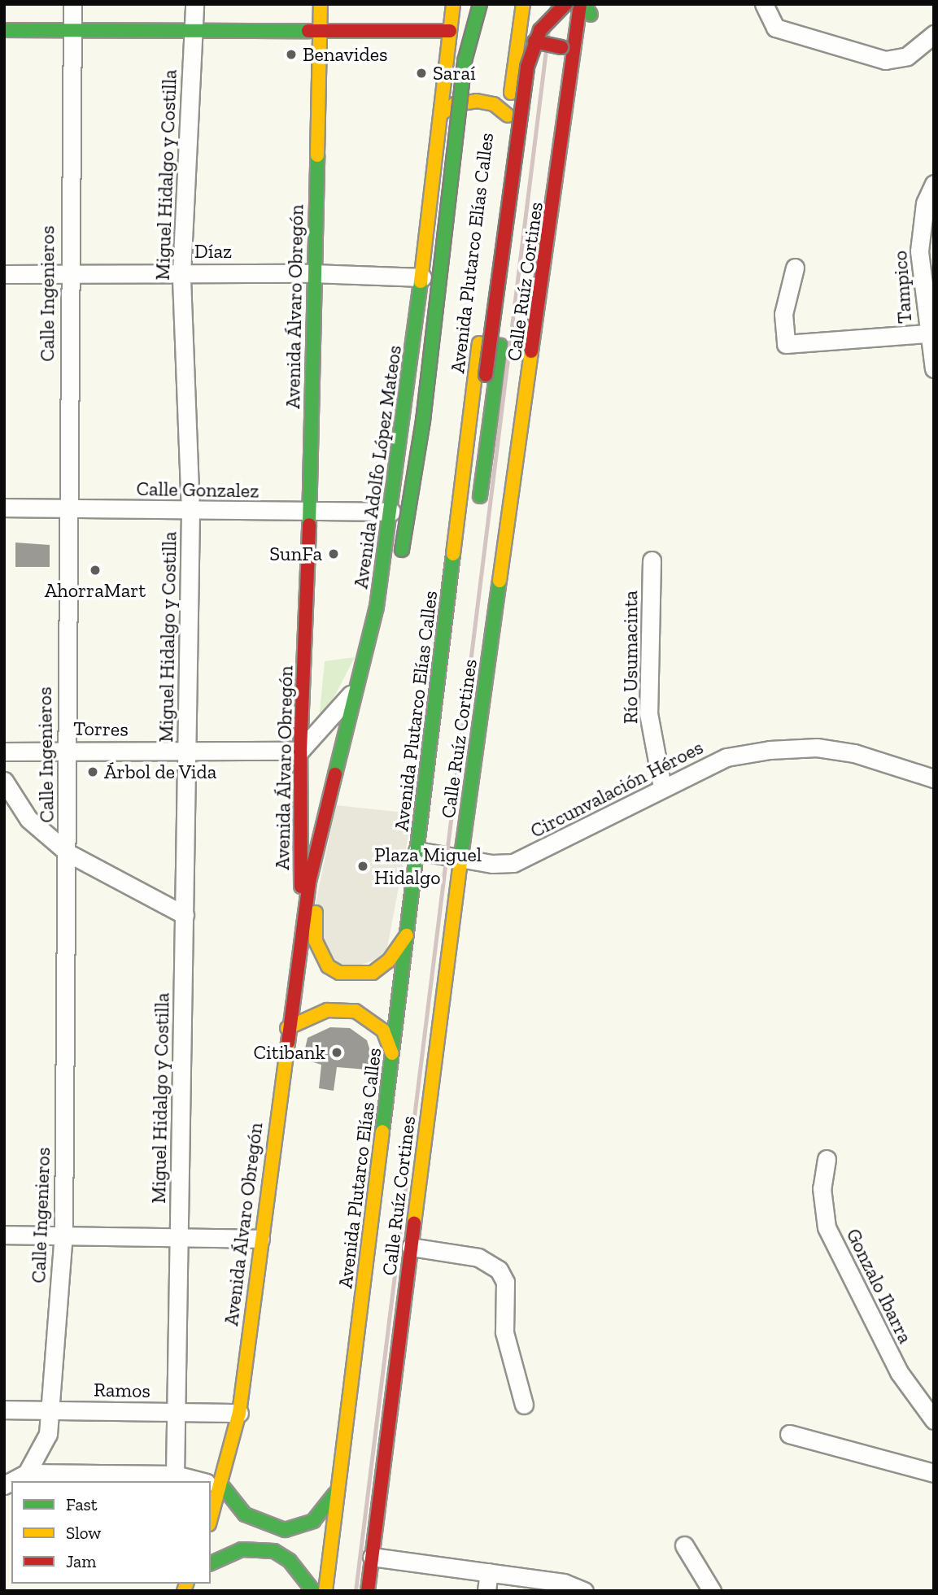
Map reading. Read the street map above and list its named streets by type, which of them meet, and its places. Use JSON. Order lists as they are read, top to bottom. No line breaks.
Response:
{"streets":{"main road":["Avenida Plutarco Elías Calles","Calle Ruíz Cortines","Avenida Álvaro Obregón","Avenida Adolfo López Mateos"],"street":["Miguel Hidalgo y Costilla","Díaz","Tampico","Calle Ingenieros","Calle Gonzalez","Río Usumacinta","Torres","Circunvalación Héroes","Gonzalo Ibarra","Ramos"]},"crossings":[["Miguel Hidalgo y Costilla","Díaz"],["Miguel Hidalgo y Costilla","Calle Gonzalez"],["Miguel Hidalgo y Costilla","Torres"],["Miguel Hidalgo y Costilla","Ramos"],["Díaz","Calle Ingenieros"],["Díaz","Avenida Álvaro Obregón"],["Díaz","Avenida Adolfo López Mateos"],["Avenida Plutarco Elías Calles","Circunvalación Héroes"],["Calle Ruíz Cortines","Circunvalación Héroes"],["Calle Ingenieros","Calle Gonzalez"],["Calle Ingenieros","Torres"],["Calle Ingenieros","Ramos"],["Avenida Álvaro Obregón","Avenida Adolfo López Mateos"],["Avenida Álvaro Obregón","Calle Gonzalez"],["Avenida Álvaro Obregón","Torres"],["Avenida Álvaro Obregón","Ramos"],["Avenida Adolfo López Mateos","Calle Gonzalez"],["Río Usumacinta","Circunvalación Héroes"]],"places":["Benavides","Saraí","SunFa","AhorraMart","Árbol de Vida","Plaza Miguel Hidalgo","Citibank"],"legend":["Fast","Slow","Jam"]}
